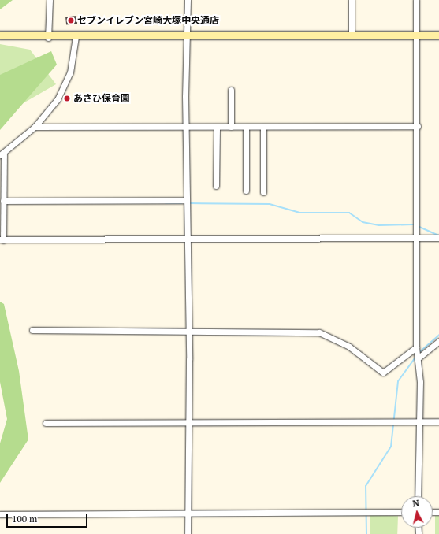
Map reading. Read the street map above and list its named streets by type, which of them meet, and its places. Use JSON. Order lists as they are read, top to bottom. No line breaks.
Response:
{"places":["セブンイレブン宮崎大塚中央通店","あさひ保育園"],"scale_bar":"100 m","north":"top"}
